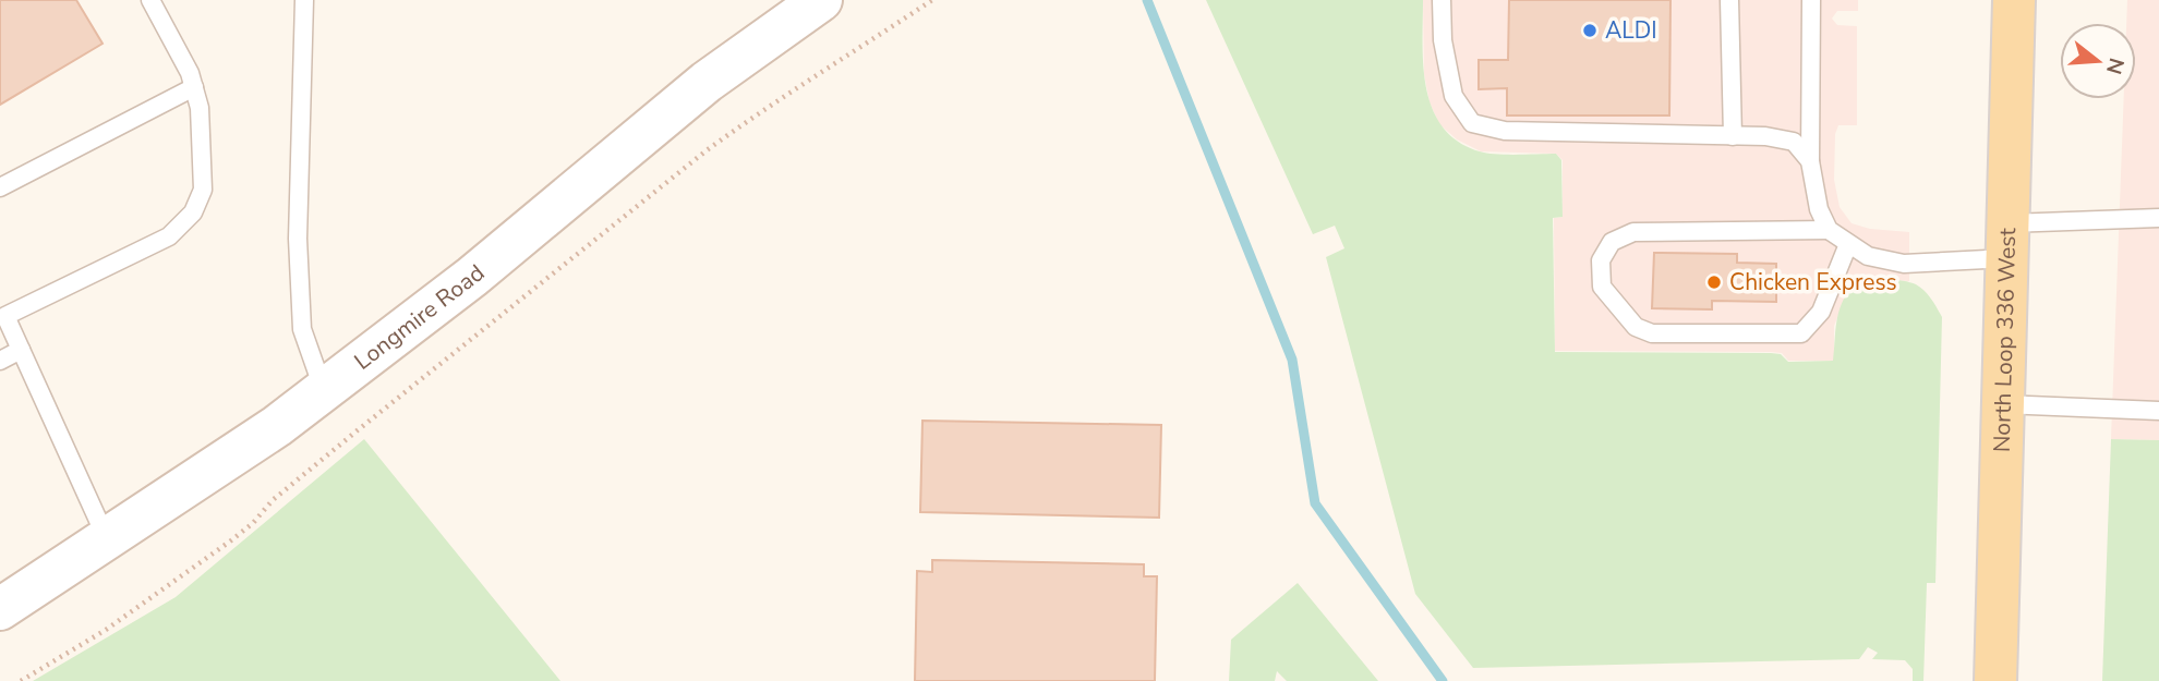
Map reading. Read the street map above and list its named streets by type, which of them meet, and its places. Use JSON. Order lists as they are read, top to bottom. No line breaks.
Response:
{"streets":{"main road":["Longmire Road","North Loop 336 West"]},"places":["ALDI","Chicken Express"],"north":"right"}
